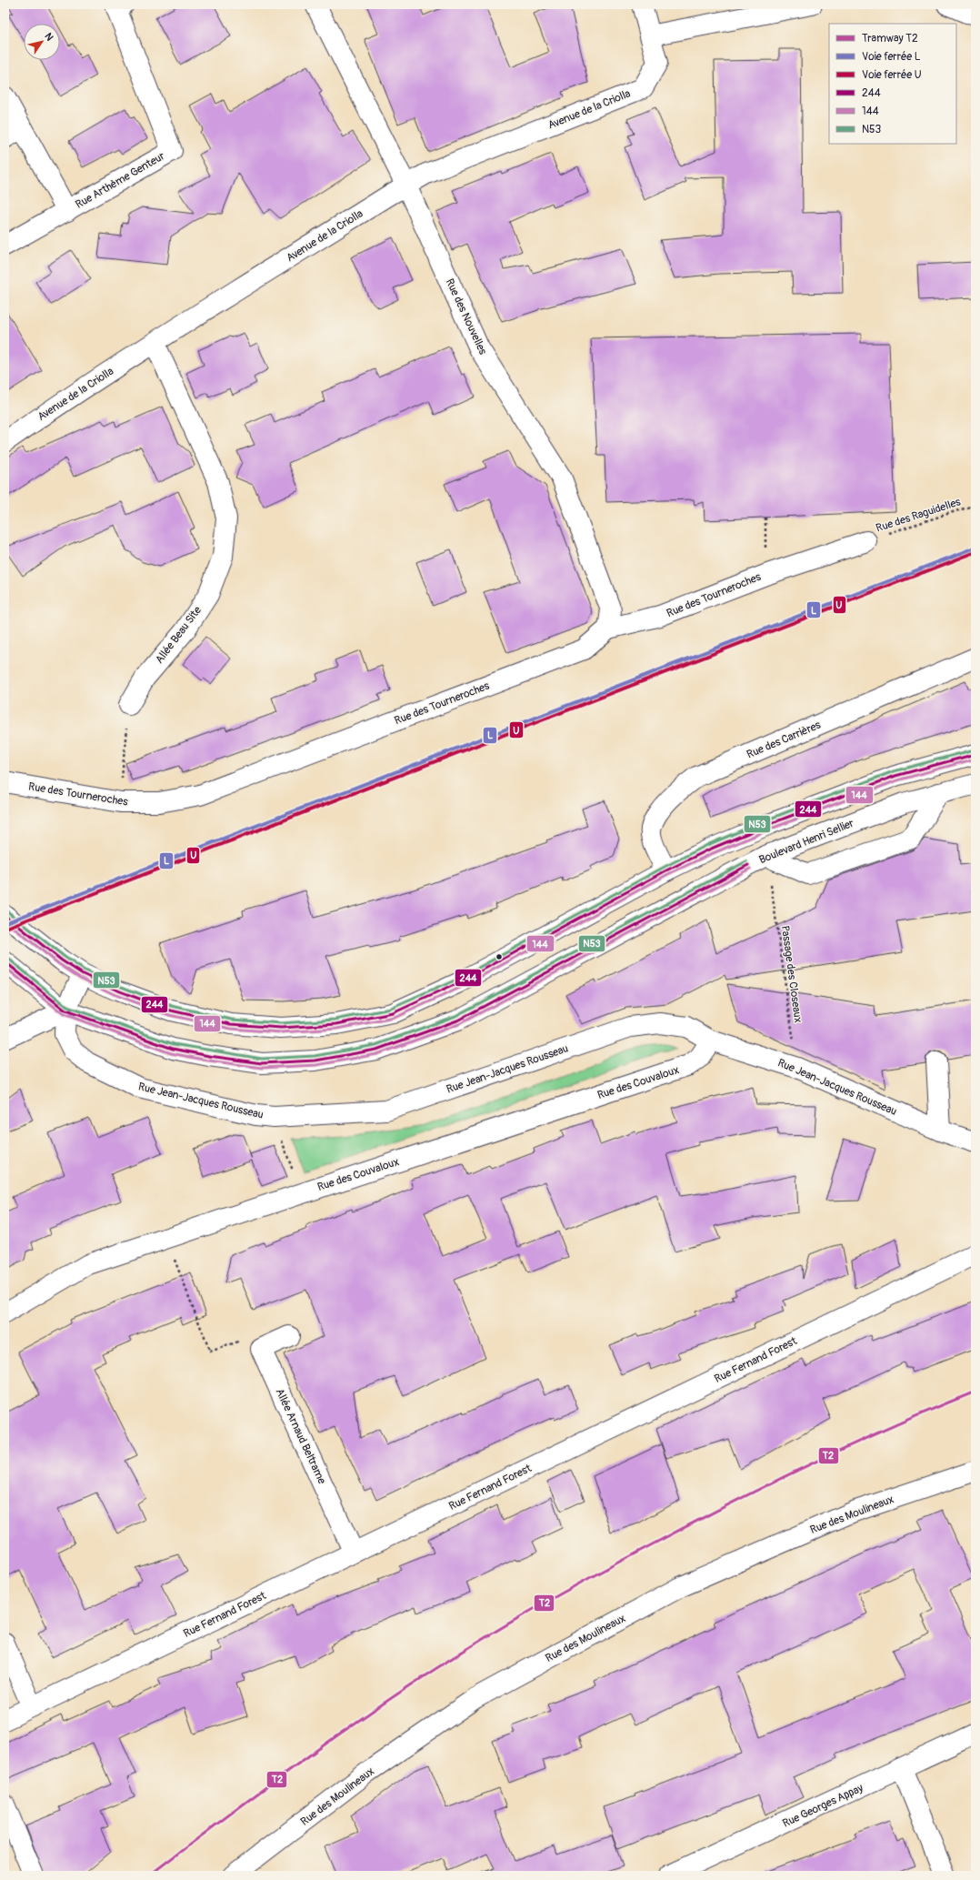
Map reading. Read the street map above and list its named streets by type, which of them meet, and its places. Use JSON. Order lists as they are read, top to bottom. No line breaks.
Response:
{"streets":{"street":["Avenue de la Criolla","Rue Arthème Genteur","Rue des Nouvelles","Rue des Tourneroches","Allée Beau Site","Rue des Carrières","Boulevard Henri Sellier","Rue Jean-Jacques Rousseau","Rue des Couvaloux","Rue Fernand Forest","Allée Arnaud Beltrame","Rue des Moulineaux","Rue Georges Appay"],"path":["Rue des Raguidelles","Passage des Closeaux"]},"crossings":[["Avenue de la Criolla","Rue des Nouvelles"],["Avenue de la Criolla","Allée Beau Site"],["Rue des Nouvelles","Rue des Tourneroches"],["Rue des Raguidelles","Rue des Tourneroches"],["Boulevard Henri Sellier","Rue Jean-Jacques Rousseau"],["Passage des Closeaux","Rue Jean-Jacques Rousseau"],["Rue Jean-Jacques Rousseau","Rue des Couvaloux"],["Rue Fernand Forest","Allée Arnaud Beltrame"]],"lines":["rail line L","rail line U","transit line N53","transit line 244","transit line 144","tram line T2"],"legend":["Tramway T2","Voie ferrée L","Voie ferrée U","244","144","N53"],"north":"top right"}
